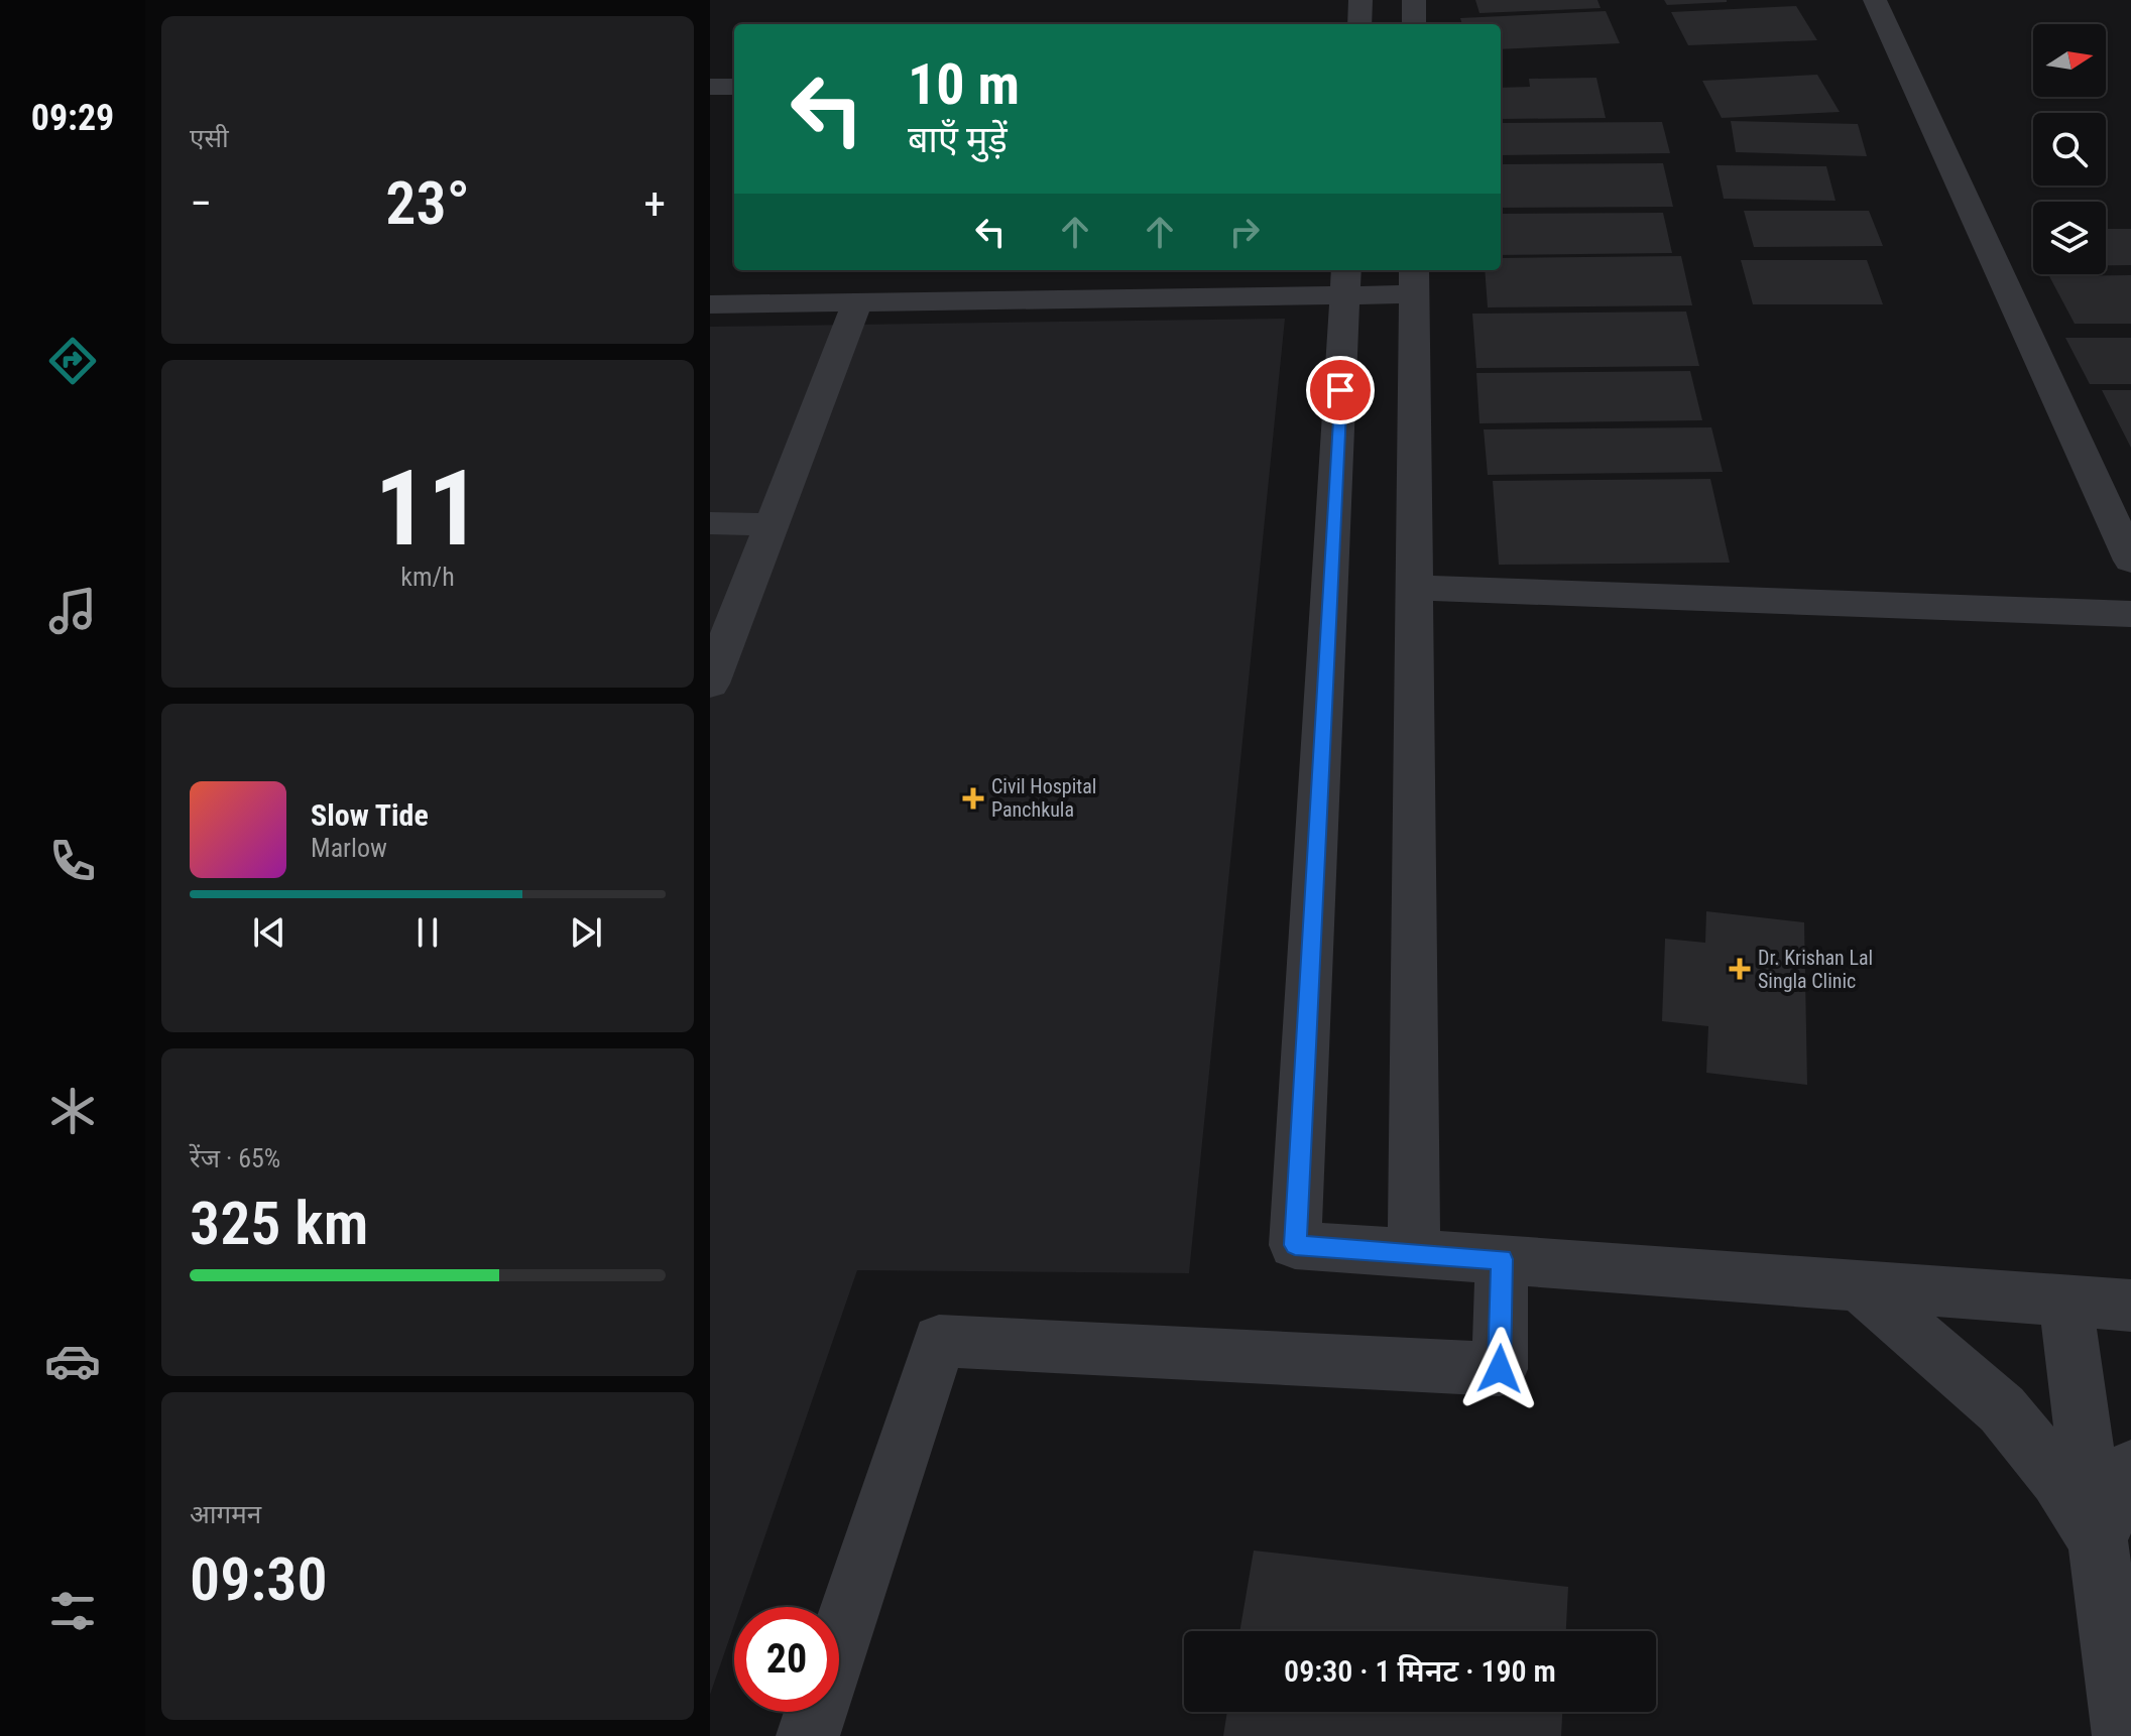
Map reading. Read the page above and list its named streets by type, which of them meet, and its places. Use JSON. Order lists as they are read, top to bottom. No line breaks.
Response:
{"places":{"health":["Civil Hospital Panchkula","Dr. Krishan Lal Singla Clinic"]},"north":"right","page":{"tabs":"09:29","tile":["एसी",["11","km/h"],["रेंज · 65%","325 km"],["आगमन","09:30"]],"turn":["10 m","बाएँ मुड़ें"],"heat":["−","23°","+"],"song":["Slow Tide","Marlow"],"limit":"20","trip":"09:30 · 1 मिनट · 190 m"}}
